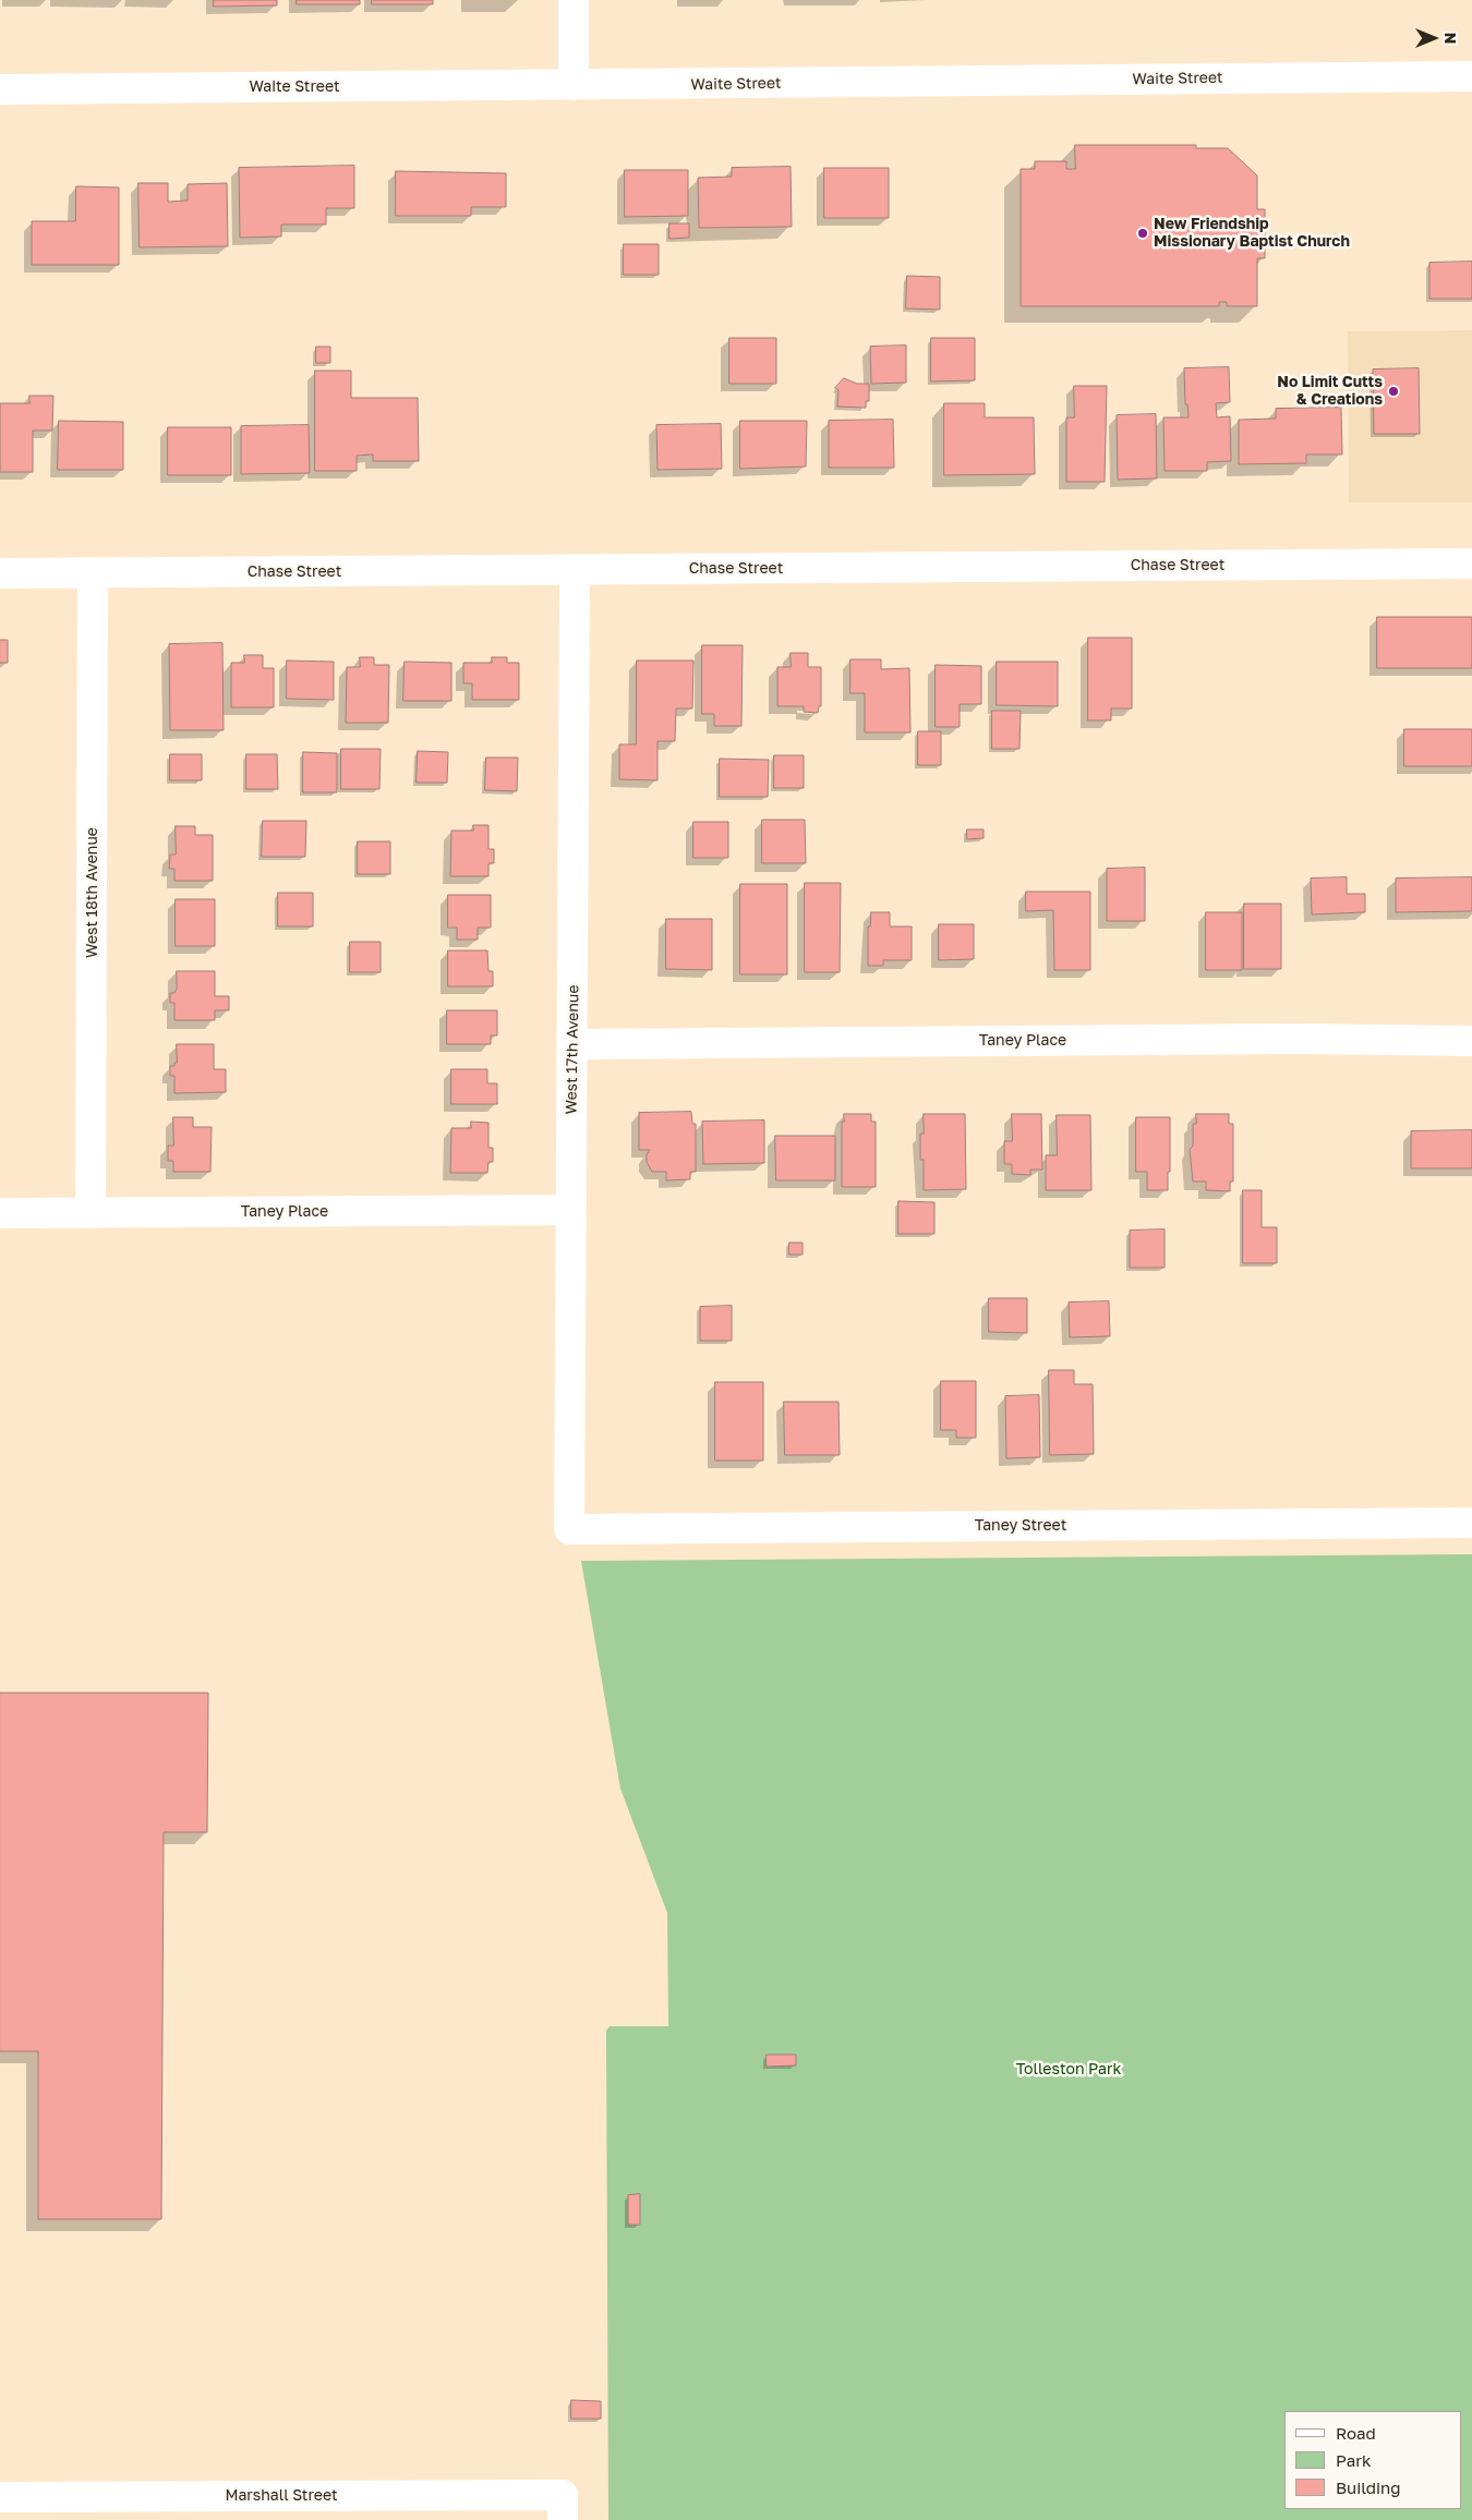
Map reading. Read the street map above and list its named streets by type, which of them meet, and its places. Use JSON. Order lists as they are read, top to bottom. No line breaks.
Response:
{"streets":{"street":["Waite Street","Chase Street","West 18th Avenue","Taney Place","West 17th Avenue","Taney Street","Marshall Street"]},"crossings":[["Chase Street","West 18th Avenue"],["Chase Street","West 17th Avenue"],["West 18th Avenue","Taney Place"],["Taney Place","West 17th Avenue"],["West 17th Avenue","Taney Street"]],"parks":["Tolleston Park"],"places":["New Friendship Missionary Baptist Church","No Limit Cutts & Creations"],"legend":["Road","Park","Building"],"north":"right"}
